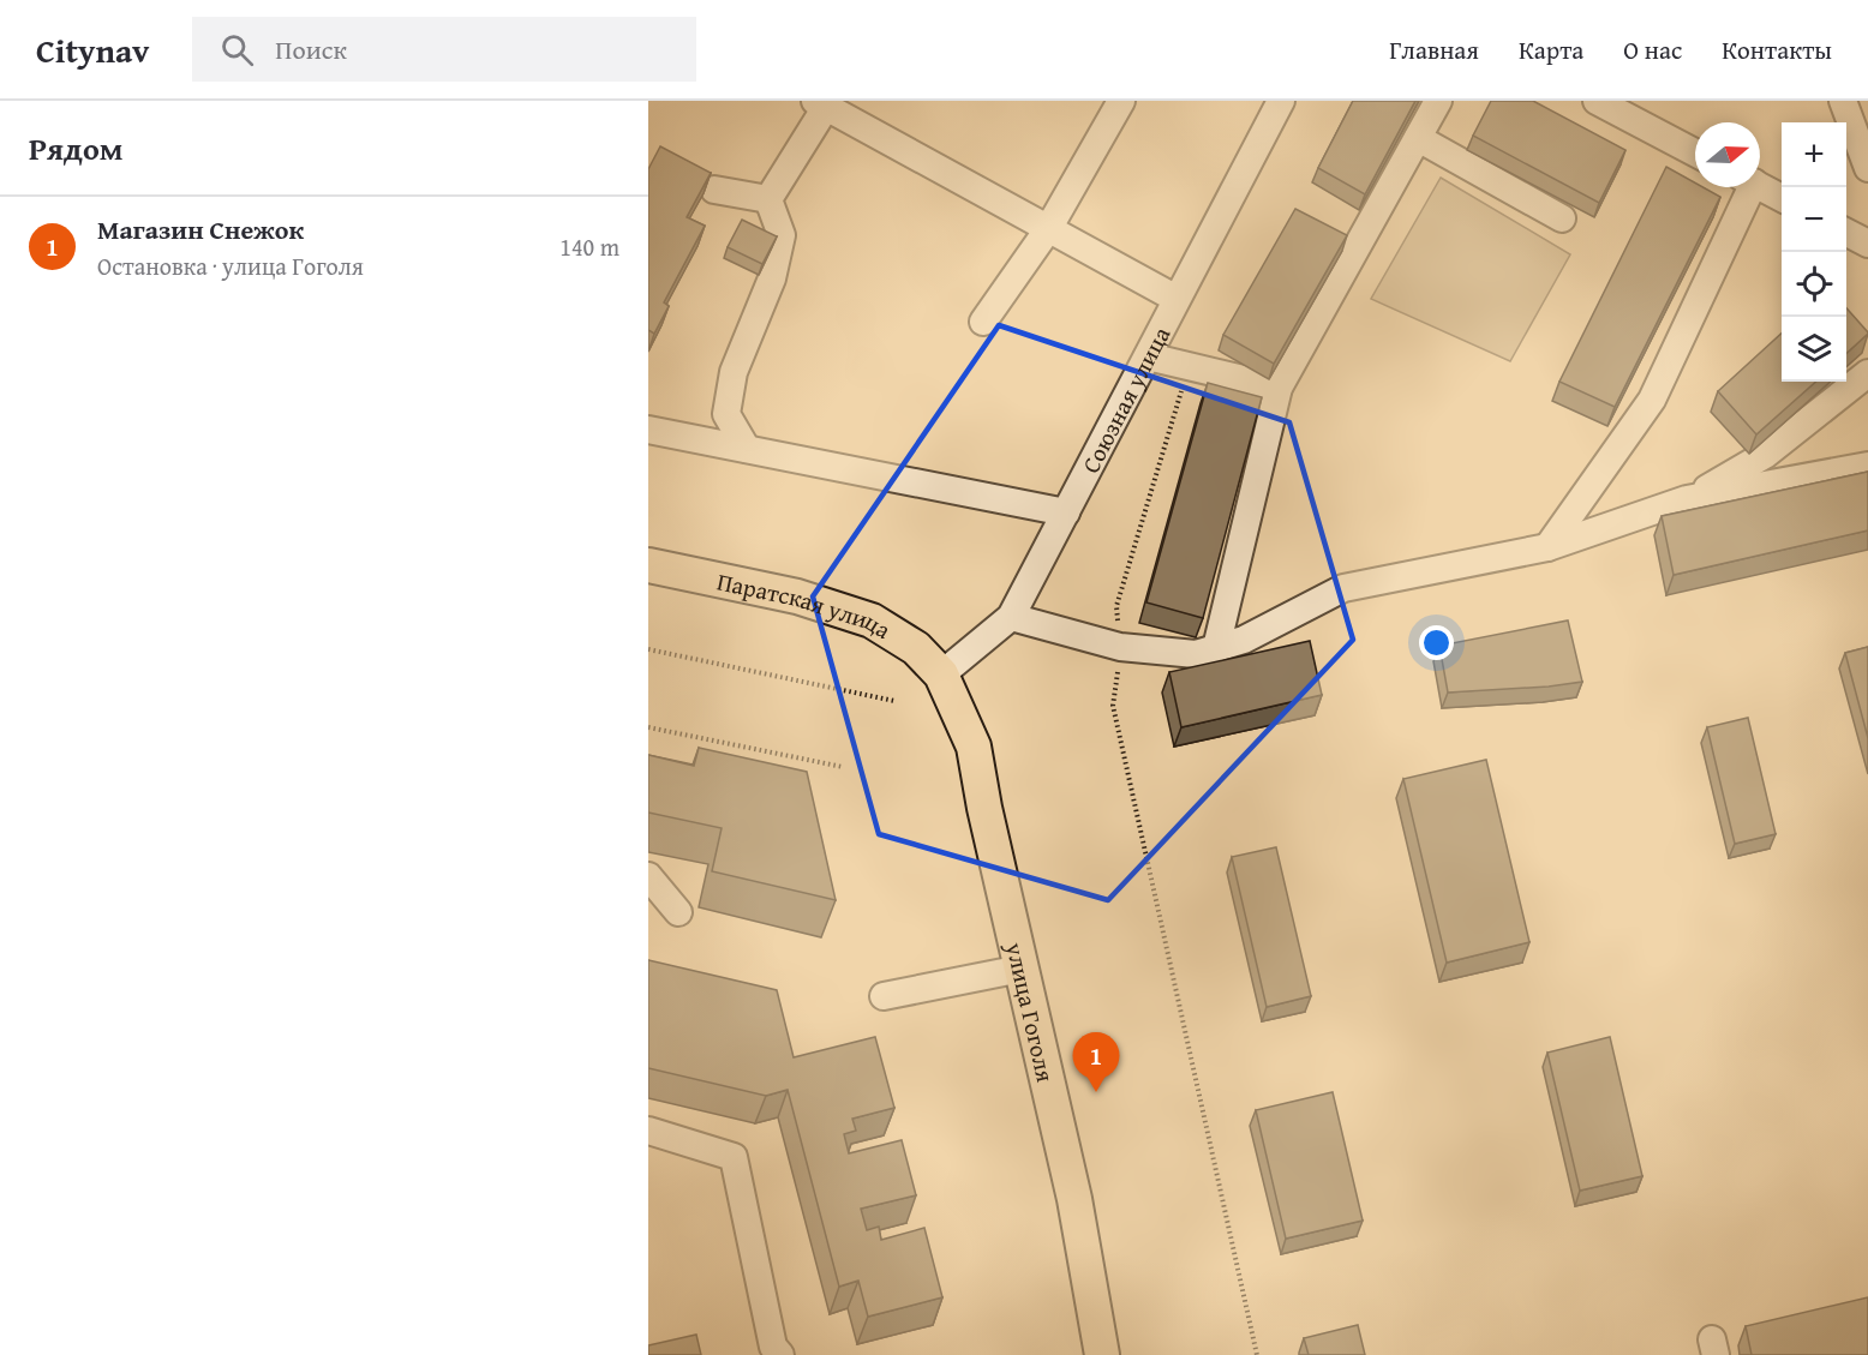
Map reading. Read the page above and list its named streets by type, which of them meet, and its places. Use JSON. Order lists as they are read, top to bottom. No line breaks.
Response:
{"streets":{"main road":["Паратская улица","улица Гоголя"],"street":["Союзная улица"]},"crossings":[["Союзная улица","Паратская улица"],["Союзная улица","улица Гоголя"],["Паратская улица","улица Гоголя"]],"north":"right","page":{"header":"Citynav","search":"Поиск","nav":["Главная","Карта","О нас","Контакты"],"heading":"Рядом","map_buttons":["+","−"],"list":[{"mark":"1","name":"Магазин Снежок","note":"Остановка · улица Гоголя","value":"140 m"}],"pins":"1"}}
